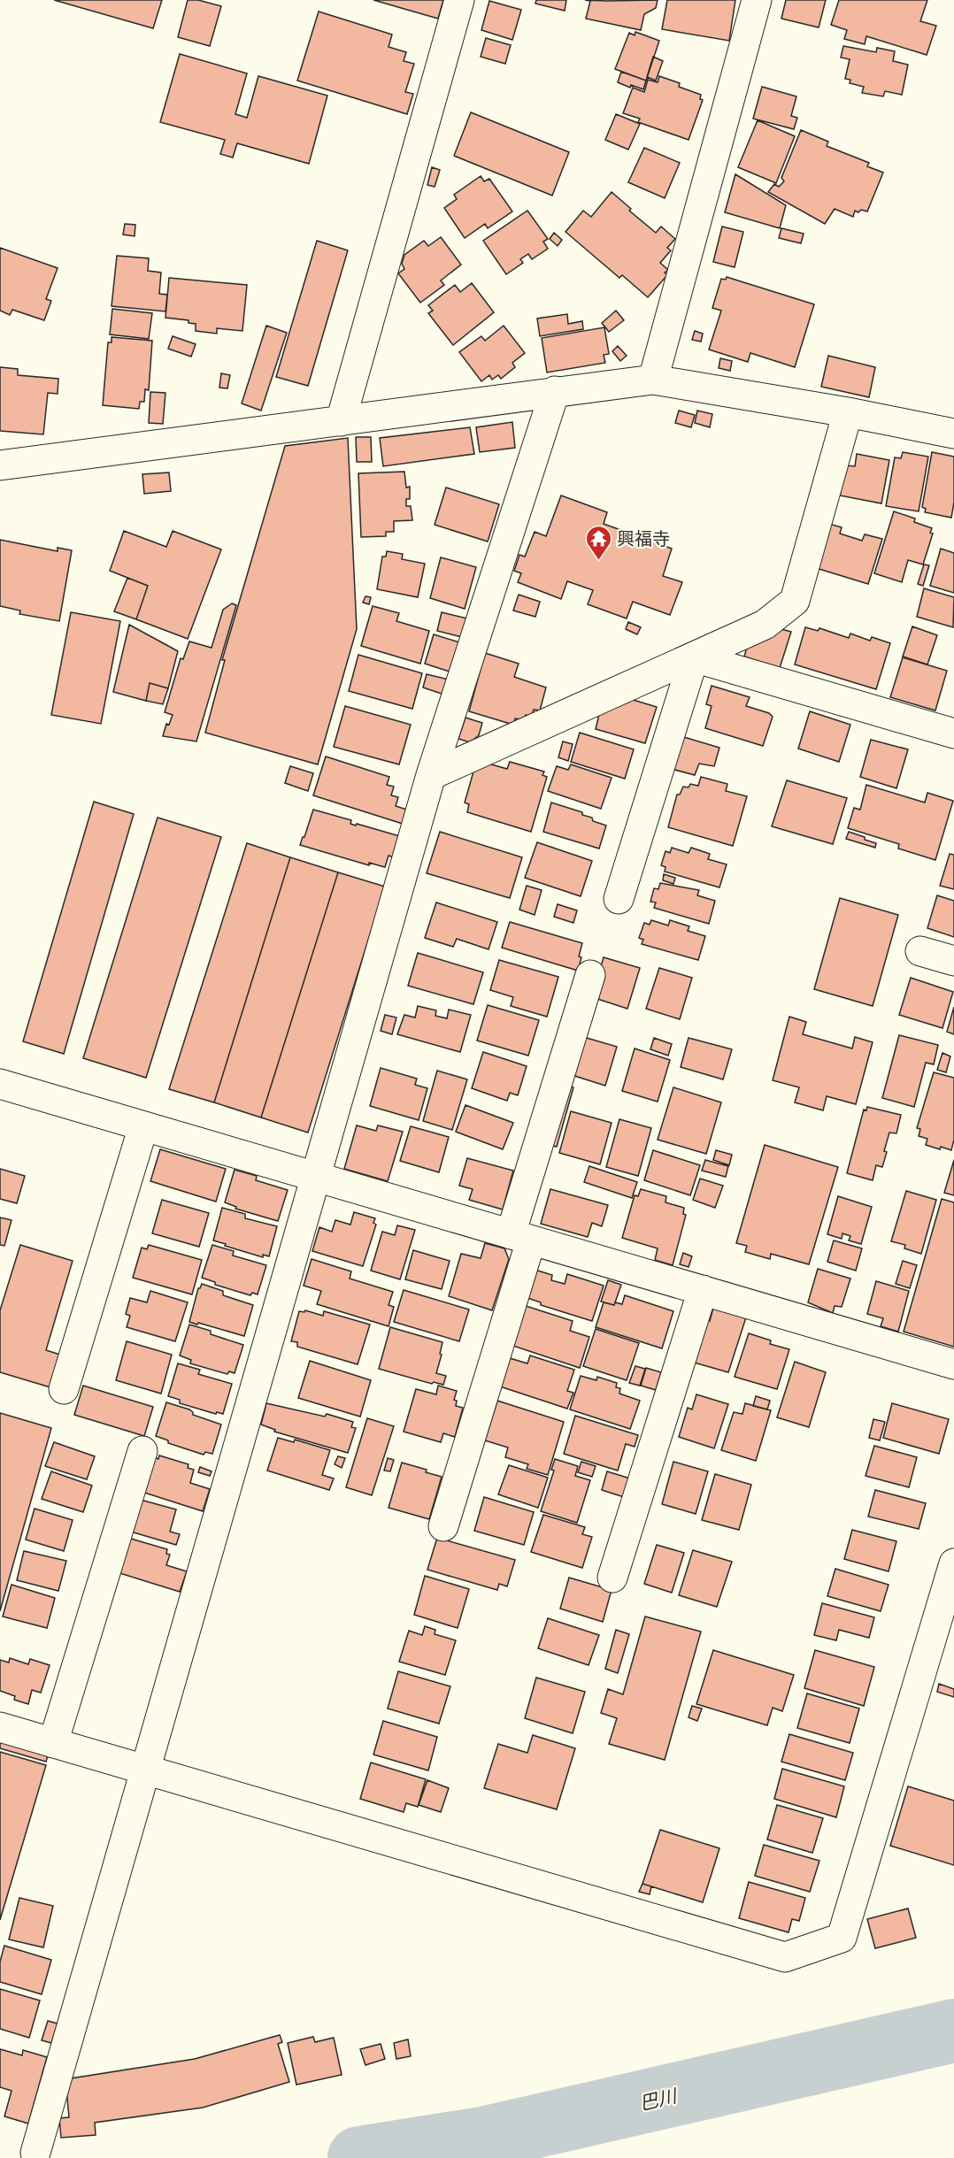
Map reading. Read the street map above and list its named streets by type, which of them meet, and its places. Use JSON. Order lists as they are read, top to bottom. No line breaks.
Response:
{"water":["巴川"],"places":{"temple":["興福寺"]}}
